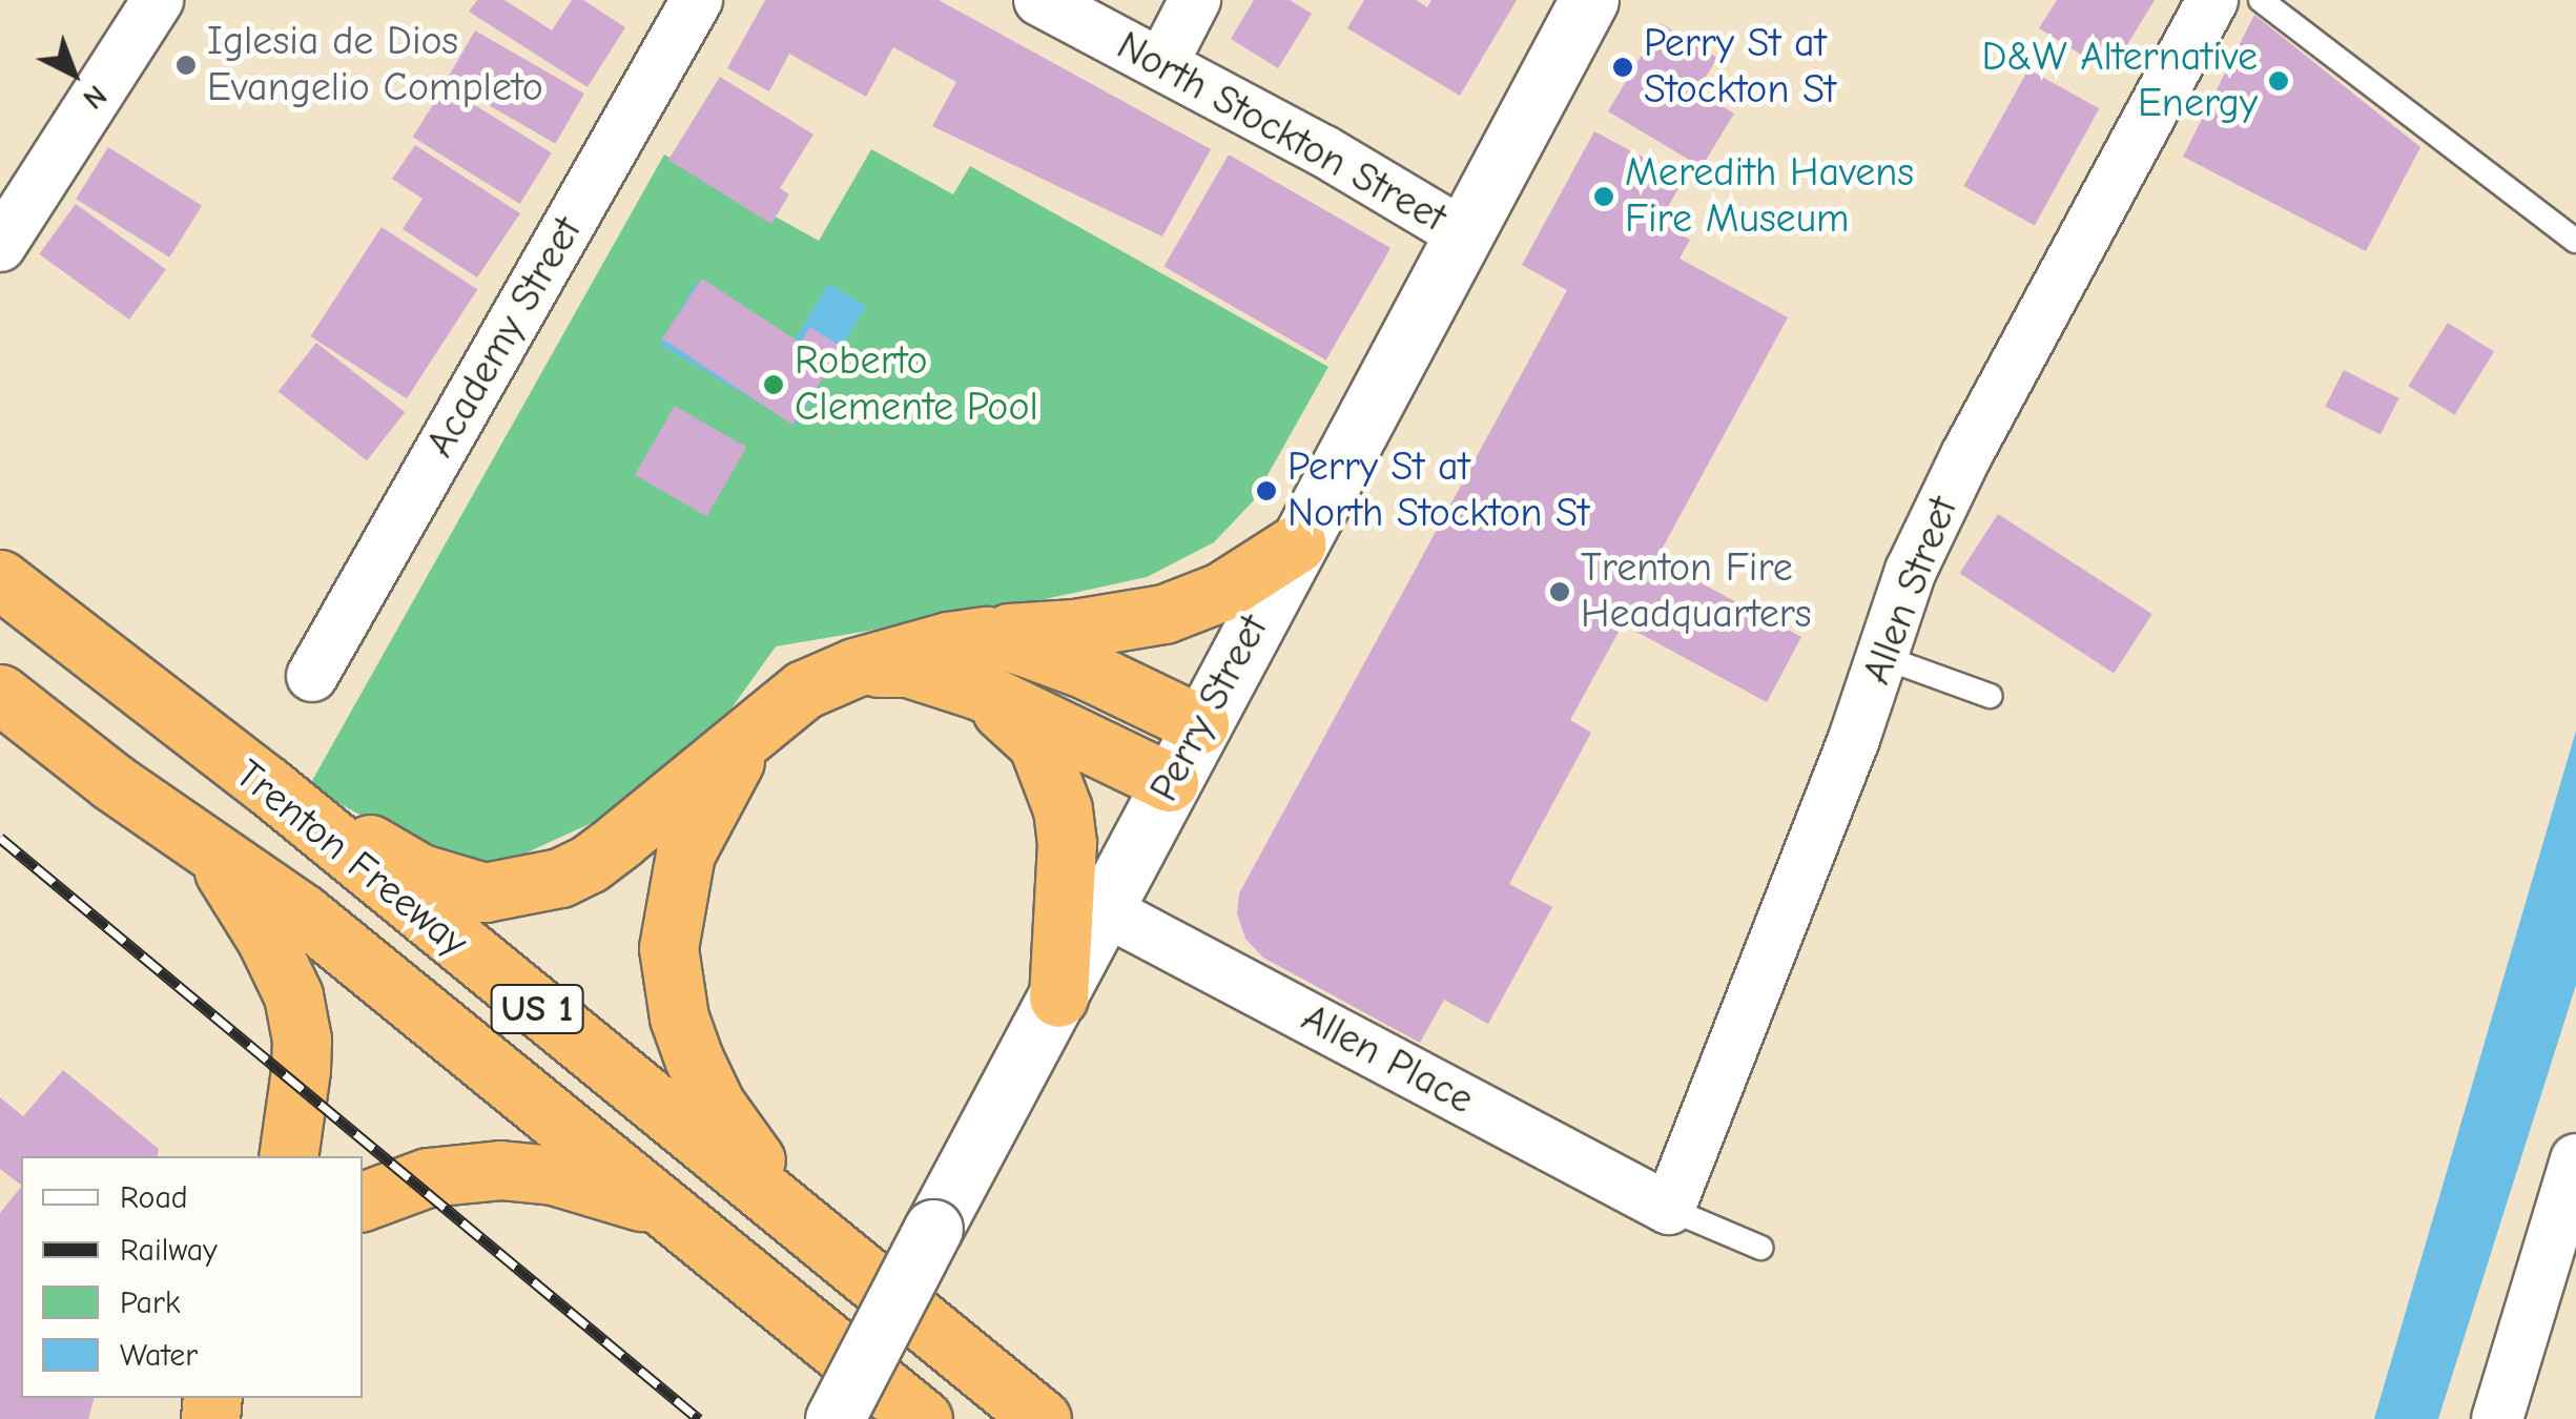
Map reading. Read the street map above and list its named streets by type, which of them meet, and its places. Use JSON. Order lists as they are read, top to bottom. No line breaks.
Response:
{"streets":{"highway":["Trenton Freeway","US 1"],"street":["North Stockton Street","Academy Street","Allen Street","Perry Street","Allen Place"]},"crossings":[["North Stockton Street","Perry Street"],["Allen Street","Allen Place"],["Perry Street","Allen Place"]],"places":["Iglesia de Dios Evangelio Completo","Perry St at Stockton St","D&W Alternative Energy","Meredith Havens Fire Museum","Roberto Clemente Pool","Perry St at North Stockton St","Trenton Fire Headquarters"],"legend":["Road","Railway","Park","Water"],"north":"bottom right"}
